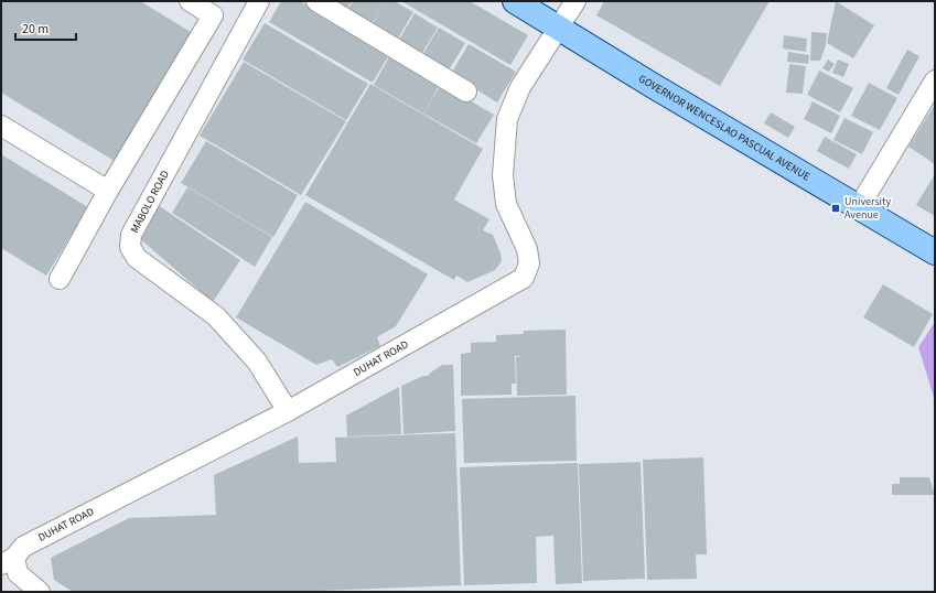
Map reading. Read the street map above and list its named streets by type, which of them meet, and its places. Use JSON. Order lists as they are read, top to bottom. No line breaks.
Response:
{"streets":{"main road":["GOVERNOR WENCESLAO PASCUAL AVENUE"],"street":["MABOLO ROAD","DUHAT ROAD"]},"crossings":[["GOVERNOR WENCESLAO PASCUAL AVENUE","DUHAT ROAD"],["MABOLO ROAD","DUHAT ROAD"]],"places":{"transit":["University Avenue"]},"scale_bar":"20 m"}
